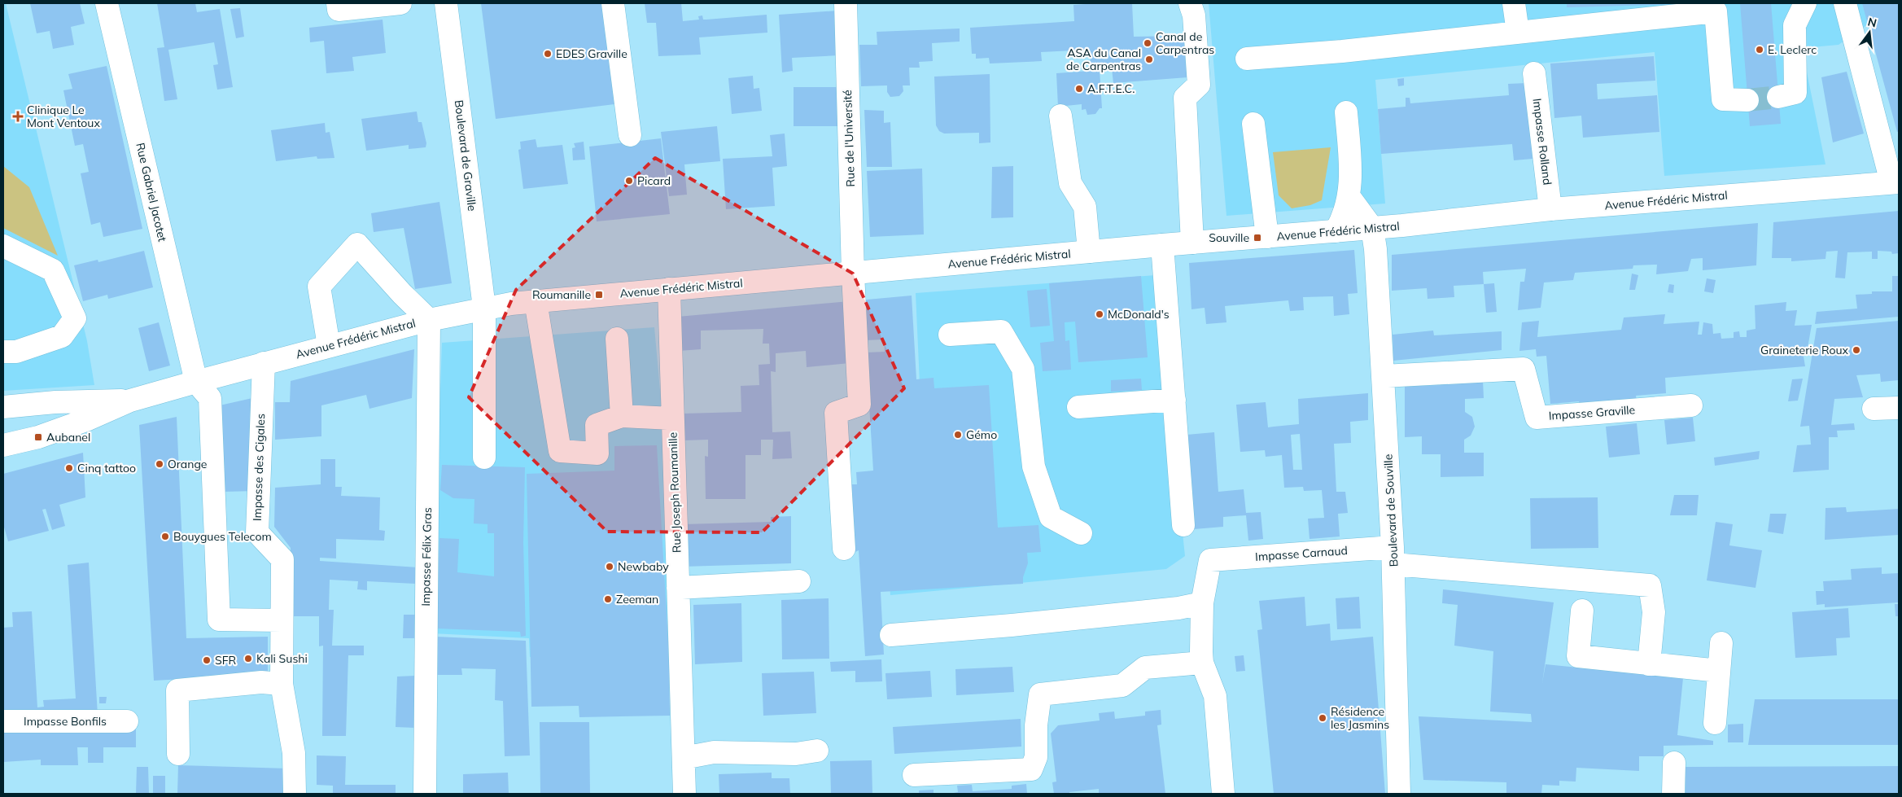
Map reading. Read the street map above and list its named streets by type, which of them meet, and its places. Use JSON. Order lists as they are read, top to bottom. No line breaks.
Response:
{"streets":{"street":["Rue de l'Université","Impasse Rolland","Boulevard de Graville","Rue Gabriel Jacotet","Avenue Frédéric Mistral","Impasse Graville","Impasse des Cigales","Rue Joseph Roumanille","Boulevard de Souville","Impasse Carnaud","Impasse Félix Gras","Impasse Bonfils"]},"crossings":[["Rue de l'Université","Avenue Frédéric Mistral"],["Impasse Rolland","Avenue Frédéric Mistral"],["Boulevard de Graville","Avenue Frédéric Mistral"],["Rue Gabriel Jacotet","Avenue Frédéric Mistral"],["Avenue Frédéric Mistral","Impasse des Cigales"],["Avenue Frédéric Mistral","Rue Joseph Roumanille"],["Avenue Frédéric Mistral","Boulevard de Souville"],["Avenue Frédéric Mistral","Impasse Félix Gras"],["Impasse Graville","Boulevard de Souville"],["Boulevard de Souville","Impasse Carnaud"]],"places":{"other":["Canal de Carpentras","E. Leclerc","EDES Graville","ASA du Canal de Carpentras","A.F.T.E.C.","Picard","McDonald's","Graineterie Roux","Gémo","Orange","Cinq tattoo","Bouygues Telecom","Newbaby","Zeeman","Kali Sushi","SFR","Résidence les Jasmins"],"health":["Clinique Le Mont Ventoux"],"transit":["Souville","Roumanille","Aubanel"]},"north":"top"}
